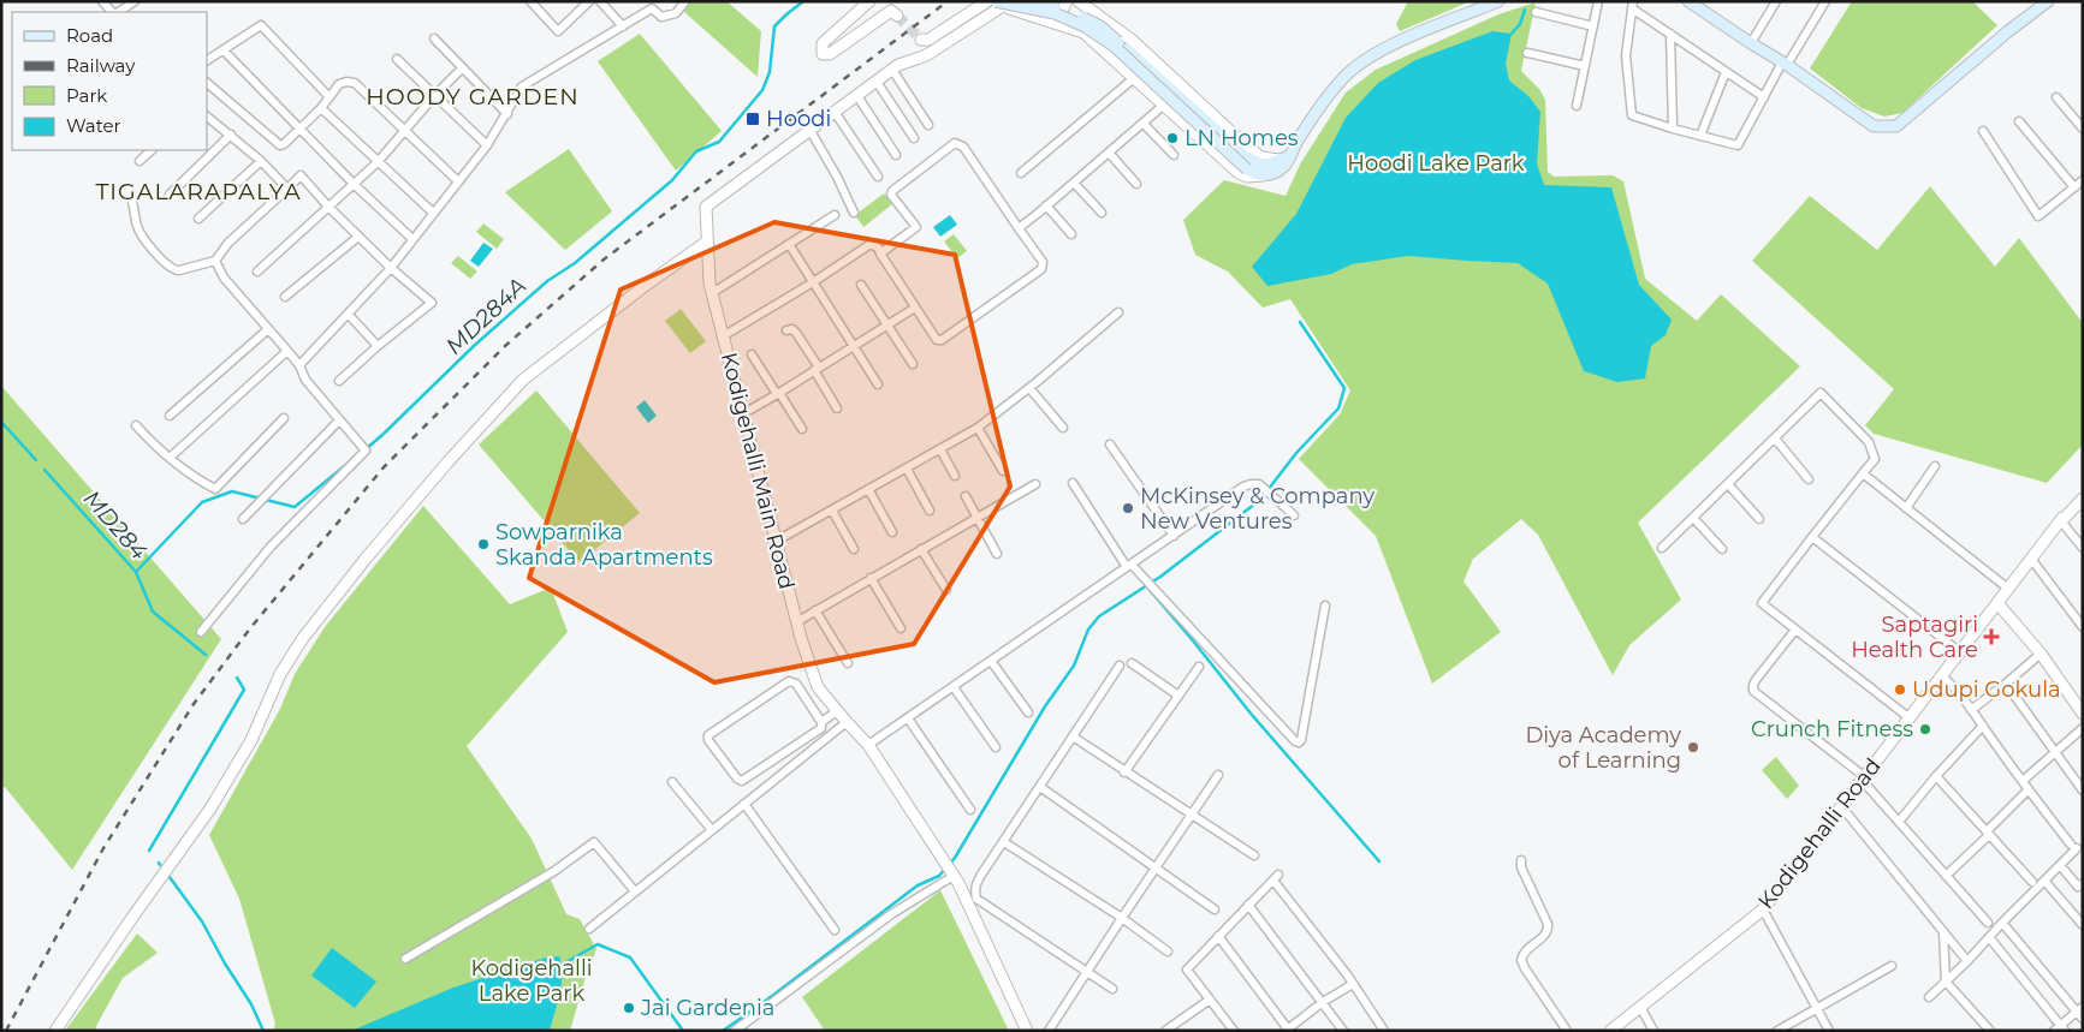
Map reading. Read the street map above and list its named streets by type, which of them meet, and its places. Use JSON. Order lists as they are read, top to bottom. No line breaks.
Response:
{"streets":{"street":["Kodigehalli Main Road","Kodigehalli Road"]},"districts":["HOODY GARDEN","TIGALARAPALYA"],"water":["MD284A","MD284"],"parks":["Hoodi Lake Park","Kodigehalli Lake Park"],"places":{"transit":["Hoodi"],"other":["LN Homes","McKinsey & Company New Ventures","Sowparnika Skanda Apartments","Udupi Gokula","Crunch Fitness","Diya Academy of Learning","Jai Gardenia"],"health":["Saptagiri Health Care"]},"legend":["Road","Railway","Park","Water"]}
